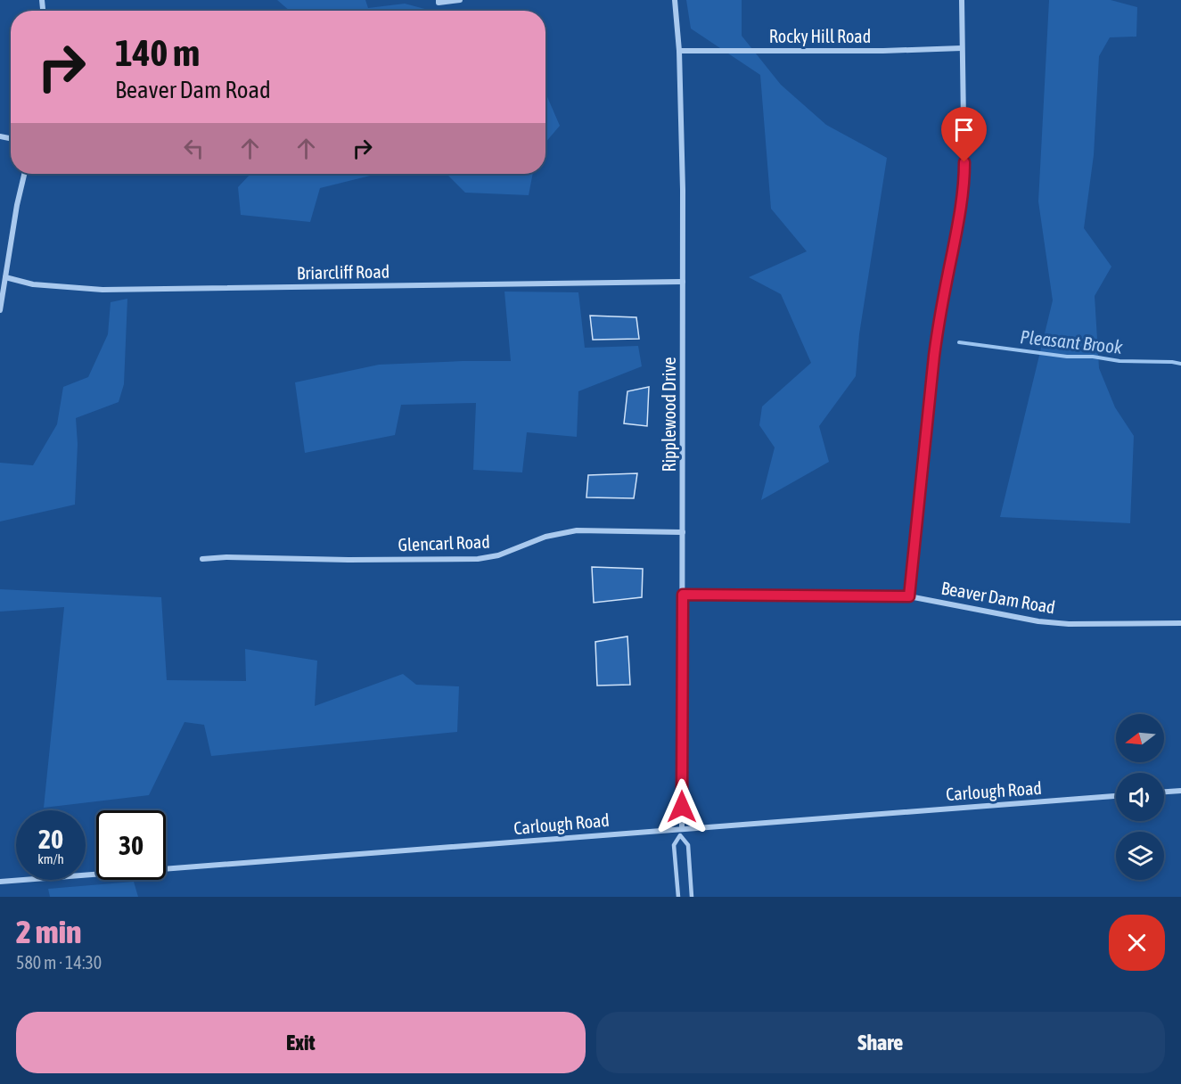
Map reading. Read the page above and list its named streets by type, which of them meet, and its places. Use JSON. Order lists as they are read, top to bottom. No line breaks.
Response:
{"streets":{"street":["Rocky Hill Road","Briarcliff Road","Ripplewood Drive","Glencarl Road","Beaver Dam Road","Carlough Road"]},"crossings":[["Rocky Hill Road","Ripplewood Drive"],["Briarcliff Road","Ripplewood Drive"],["Ripplewood Drive","Glencarl Road"],["Ripplewood Drive","Beaver Dam Road"],["Ripplewood Drive","Carlough Road"]],"water":["Pleasant Brook"],"north":"left","page":{"turn":["140 m","Beaver Dam Road"],"speed":"20 km/h","limit":"30","heading":["2 min","580 m · 14:30"],"buttons":["Exit","Share"]}}
